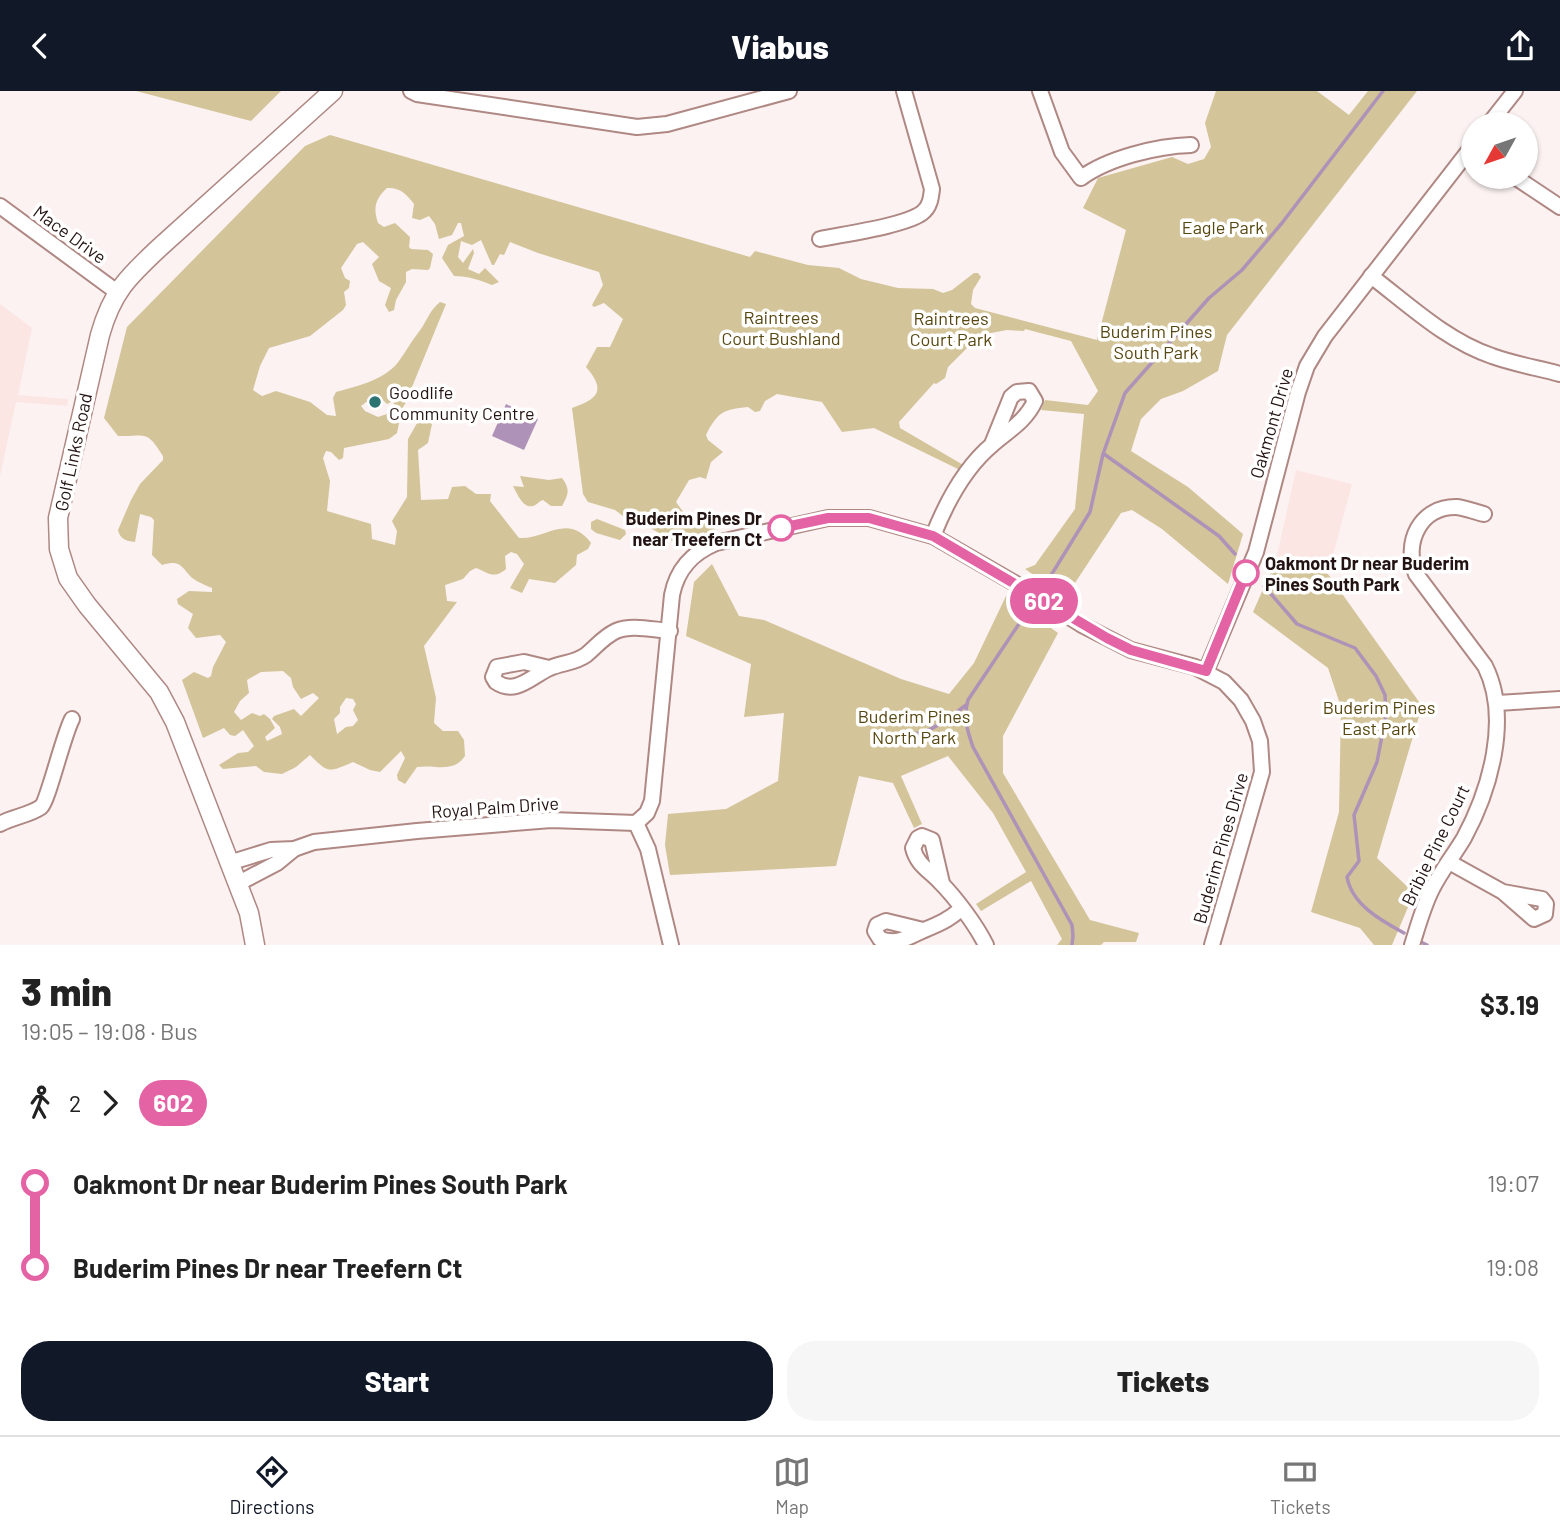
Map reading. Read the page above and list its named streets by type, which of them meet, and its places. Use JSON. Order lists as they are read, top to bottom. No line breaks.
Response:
{"streets":{"main road":["Golf Links Road"],"street":["Mace Drive","Oakmont Drive","Royal Palm Drive","Bribie Pine Court","Buderim Pines Drive"]},"crossings":[["Mace Drive","Golf Links Road"],["Oakmont Drive","Buderim Pines Drive"],["Golf Links Road","Royal Palm Drive"],["Royal Palm Drive","Buderim Pines Drive"]],"parks":["Eagle Park","Raintrees Court Bushland","Raintrees Court Park","Buderim Pines South Park","Buderim Pines East Park","Buderim Pines North Park"],"places":["Goodlife Community Centre","Buderim Pines Dr near Treefern Ct","Oakmont Dr near Buderim Pines South Park"],"lines":["bus line 602"],"north":"bottom left","page":{"header":"Viabus","on_map":"602","heading":["3 min","19:05 – 19:08 · Bus","$3.19"],"legs":["2","602"],"list":[{"name":"Oakmont Dr near Buderim Pines South Park","value":"19:07"},{"name":"Buderim Pines Dr near Treefern Ct","value":"19:08"}],"buttons":["Start","Tickets"],"tabs":["Directions","Map","Tickets"]}}
